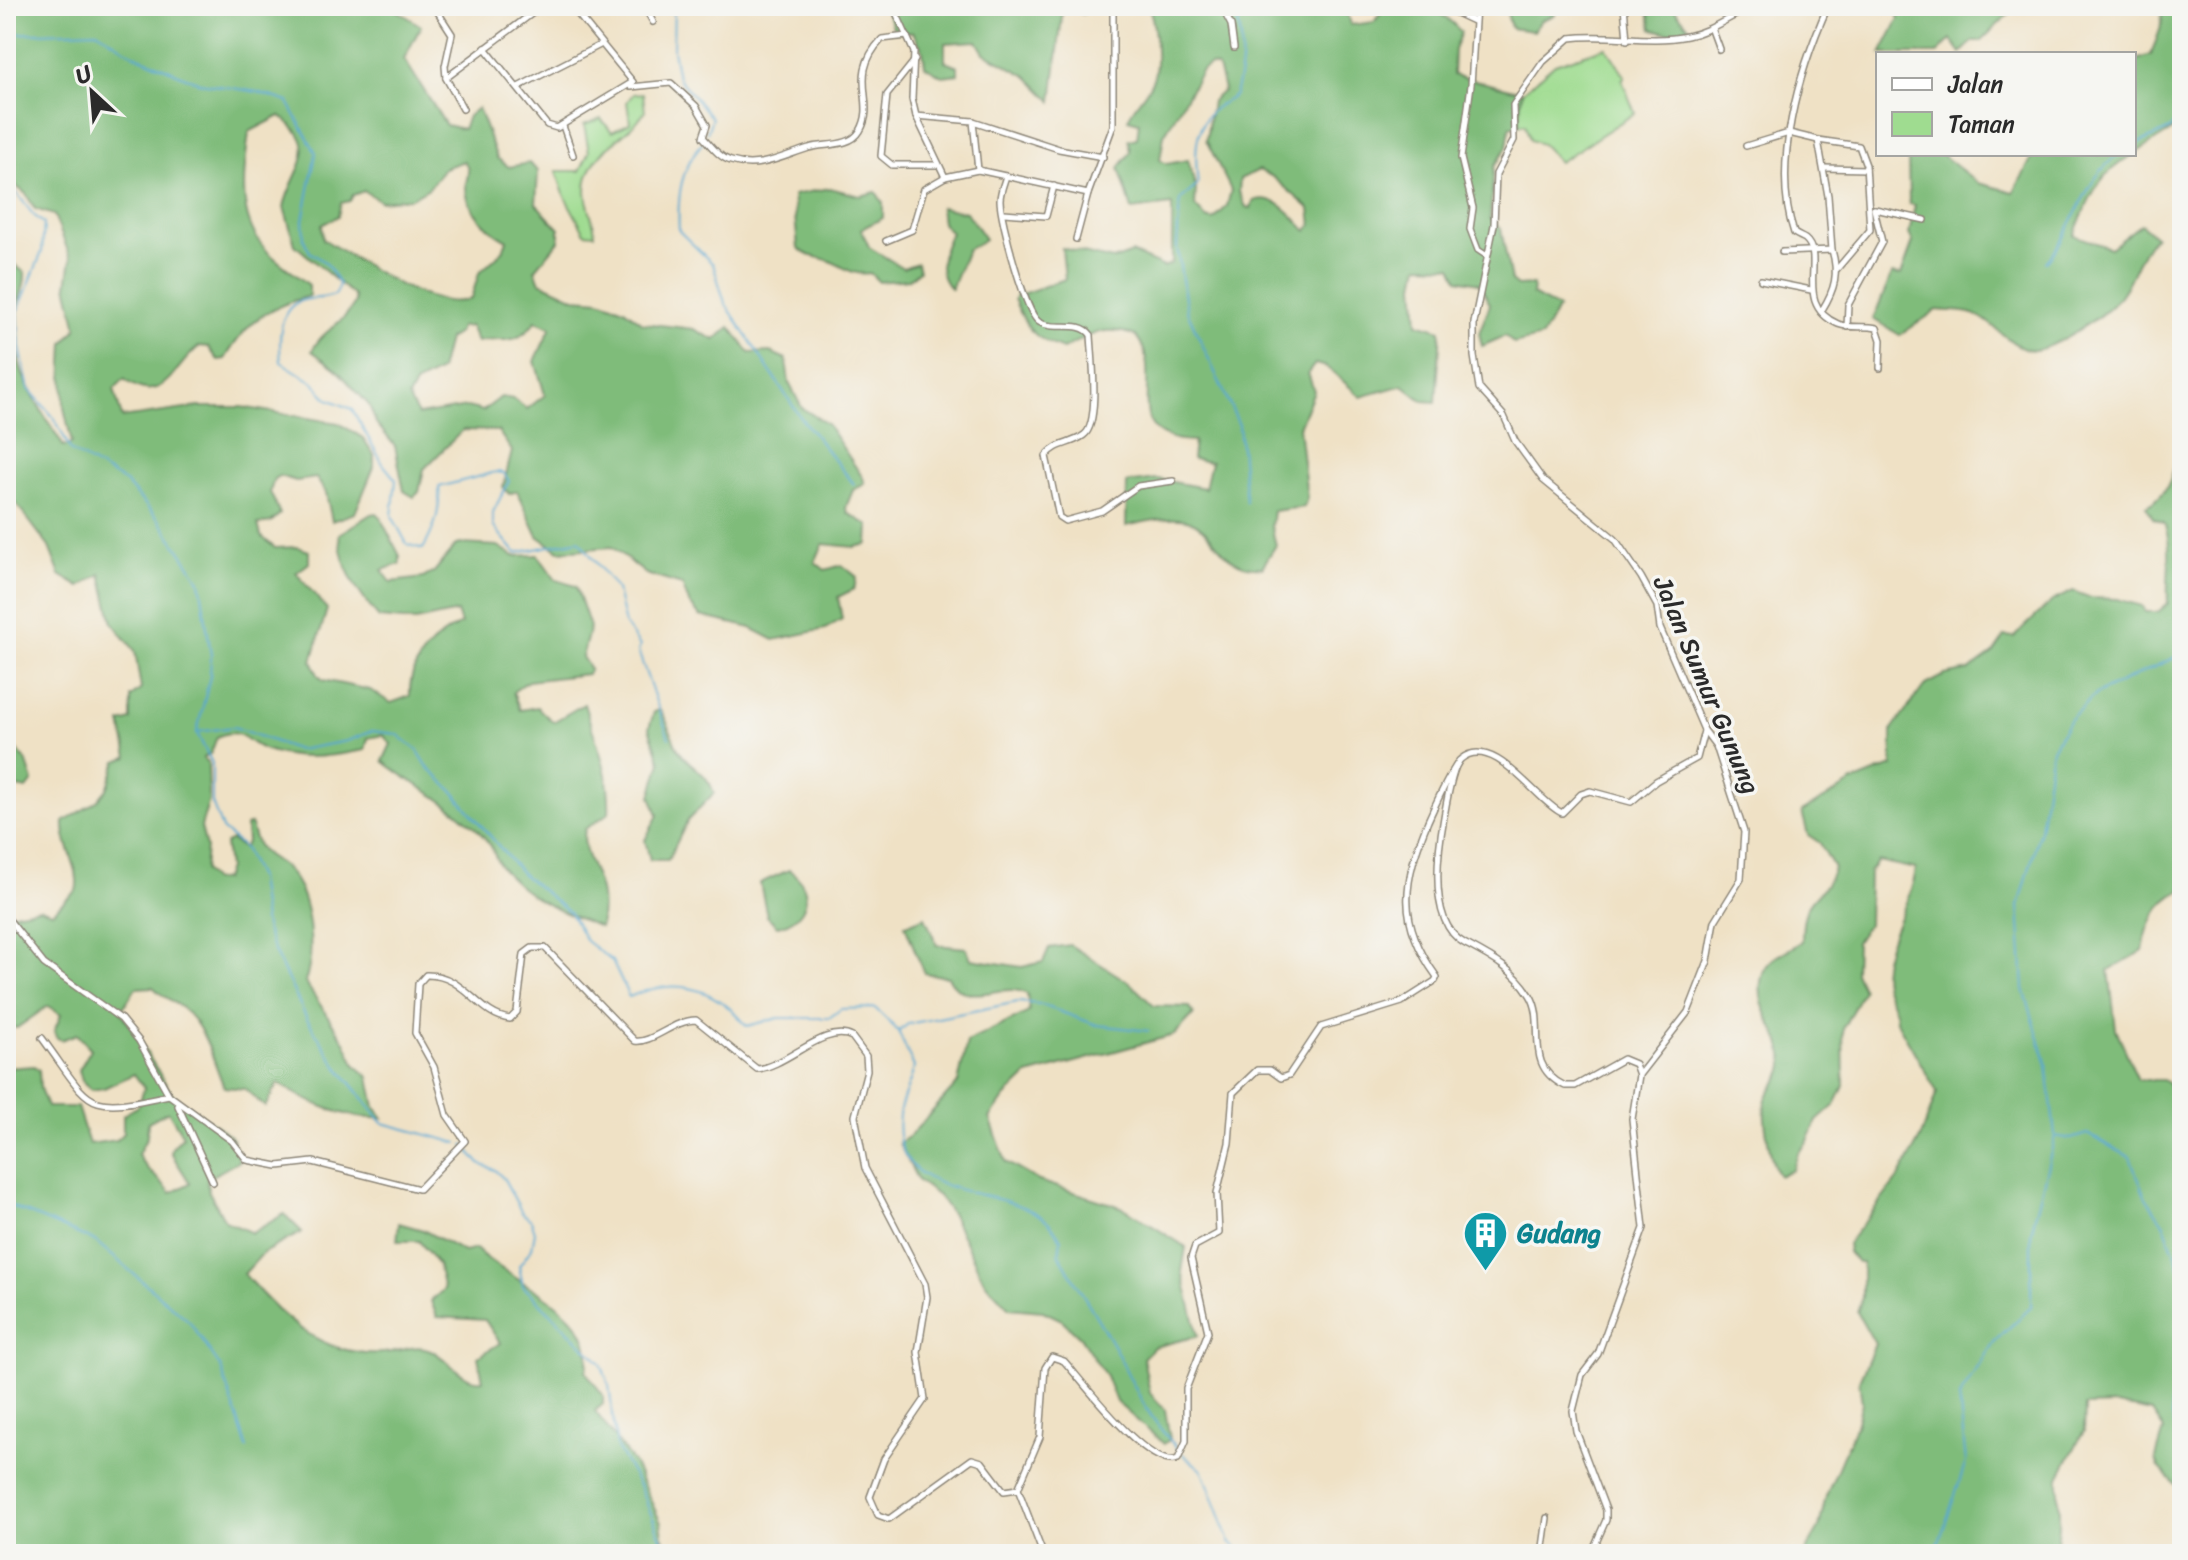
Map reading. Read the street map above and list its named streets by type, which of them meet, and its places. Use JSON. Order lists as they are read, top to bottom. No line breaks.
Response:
{"streets":{"street":["Jalan Sumur Gunung"]},"places":{"building":["Gudang"]},"legend":["Jalan","Taman"],"north":"top left"}
